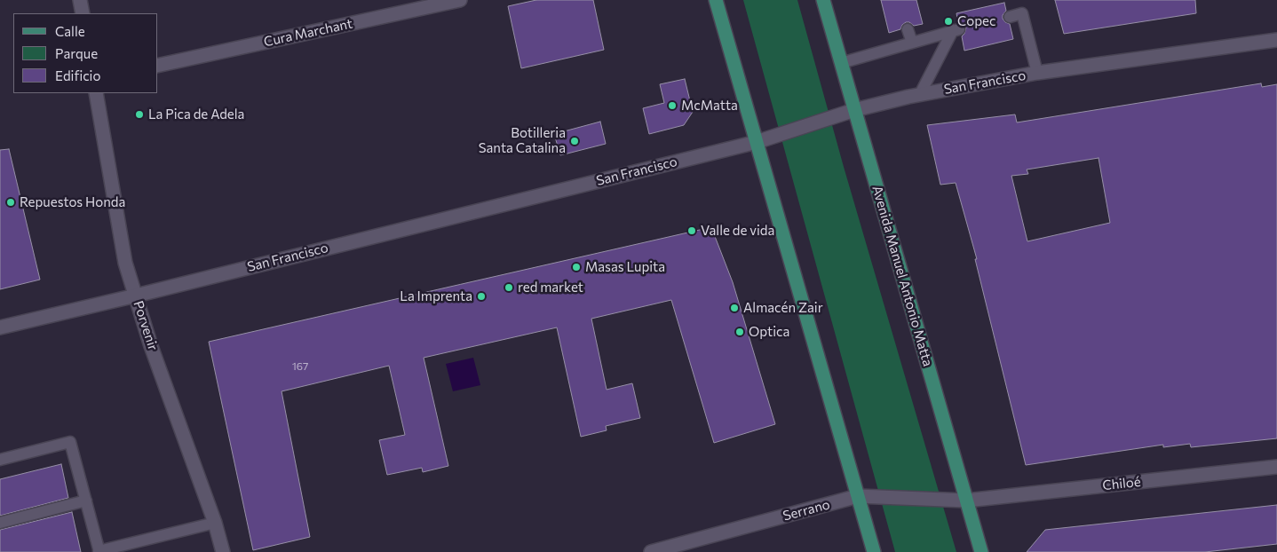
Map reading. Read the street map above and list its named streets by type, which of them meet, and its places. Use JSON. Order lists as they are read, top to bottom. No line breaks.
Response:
{"streets":{"main road":["Avenida Manuel Antonio Matta"],"street":["Cura Marchant","San Francisco","Porvenir","Chiloé","Serrano"]},"crossings":[["San Francisco","Avenida Manuel Antonio Matta"],["San Francisco","Porvenir"],["Avenida Manuel Antonio Matta","Chiloé"],["Avenida Manuel Antonio Matta","Serrano"],["Chiloé","Serrano"]],"places":["Copec","McMatta","La Pica de Adela","Botilleria Santa Catalina","Repuestos Honda","Valle de vida","Masas Lupita","red market","La Imprenta","Almacén Zair","Optica"],"house_numbers":["167"],"legend":["Calle","Parque","Edificio"]}
